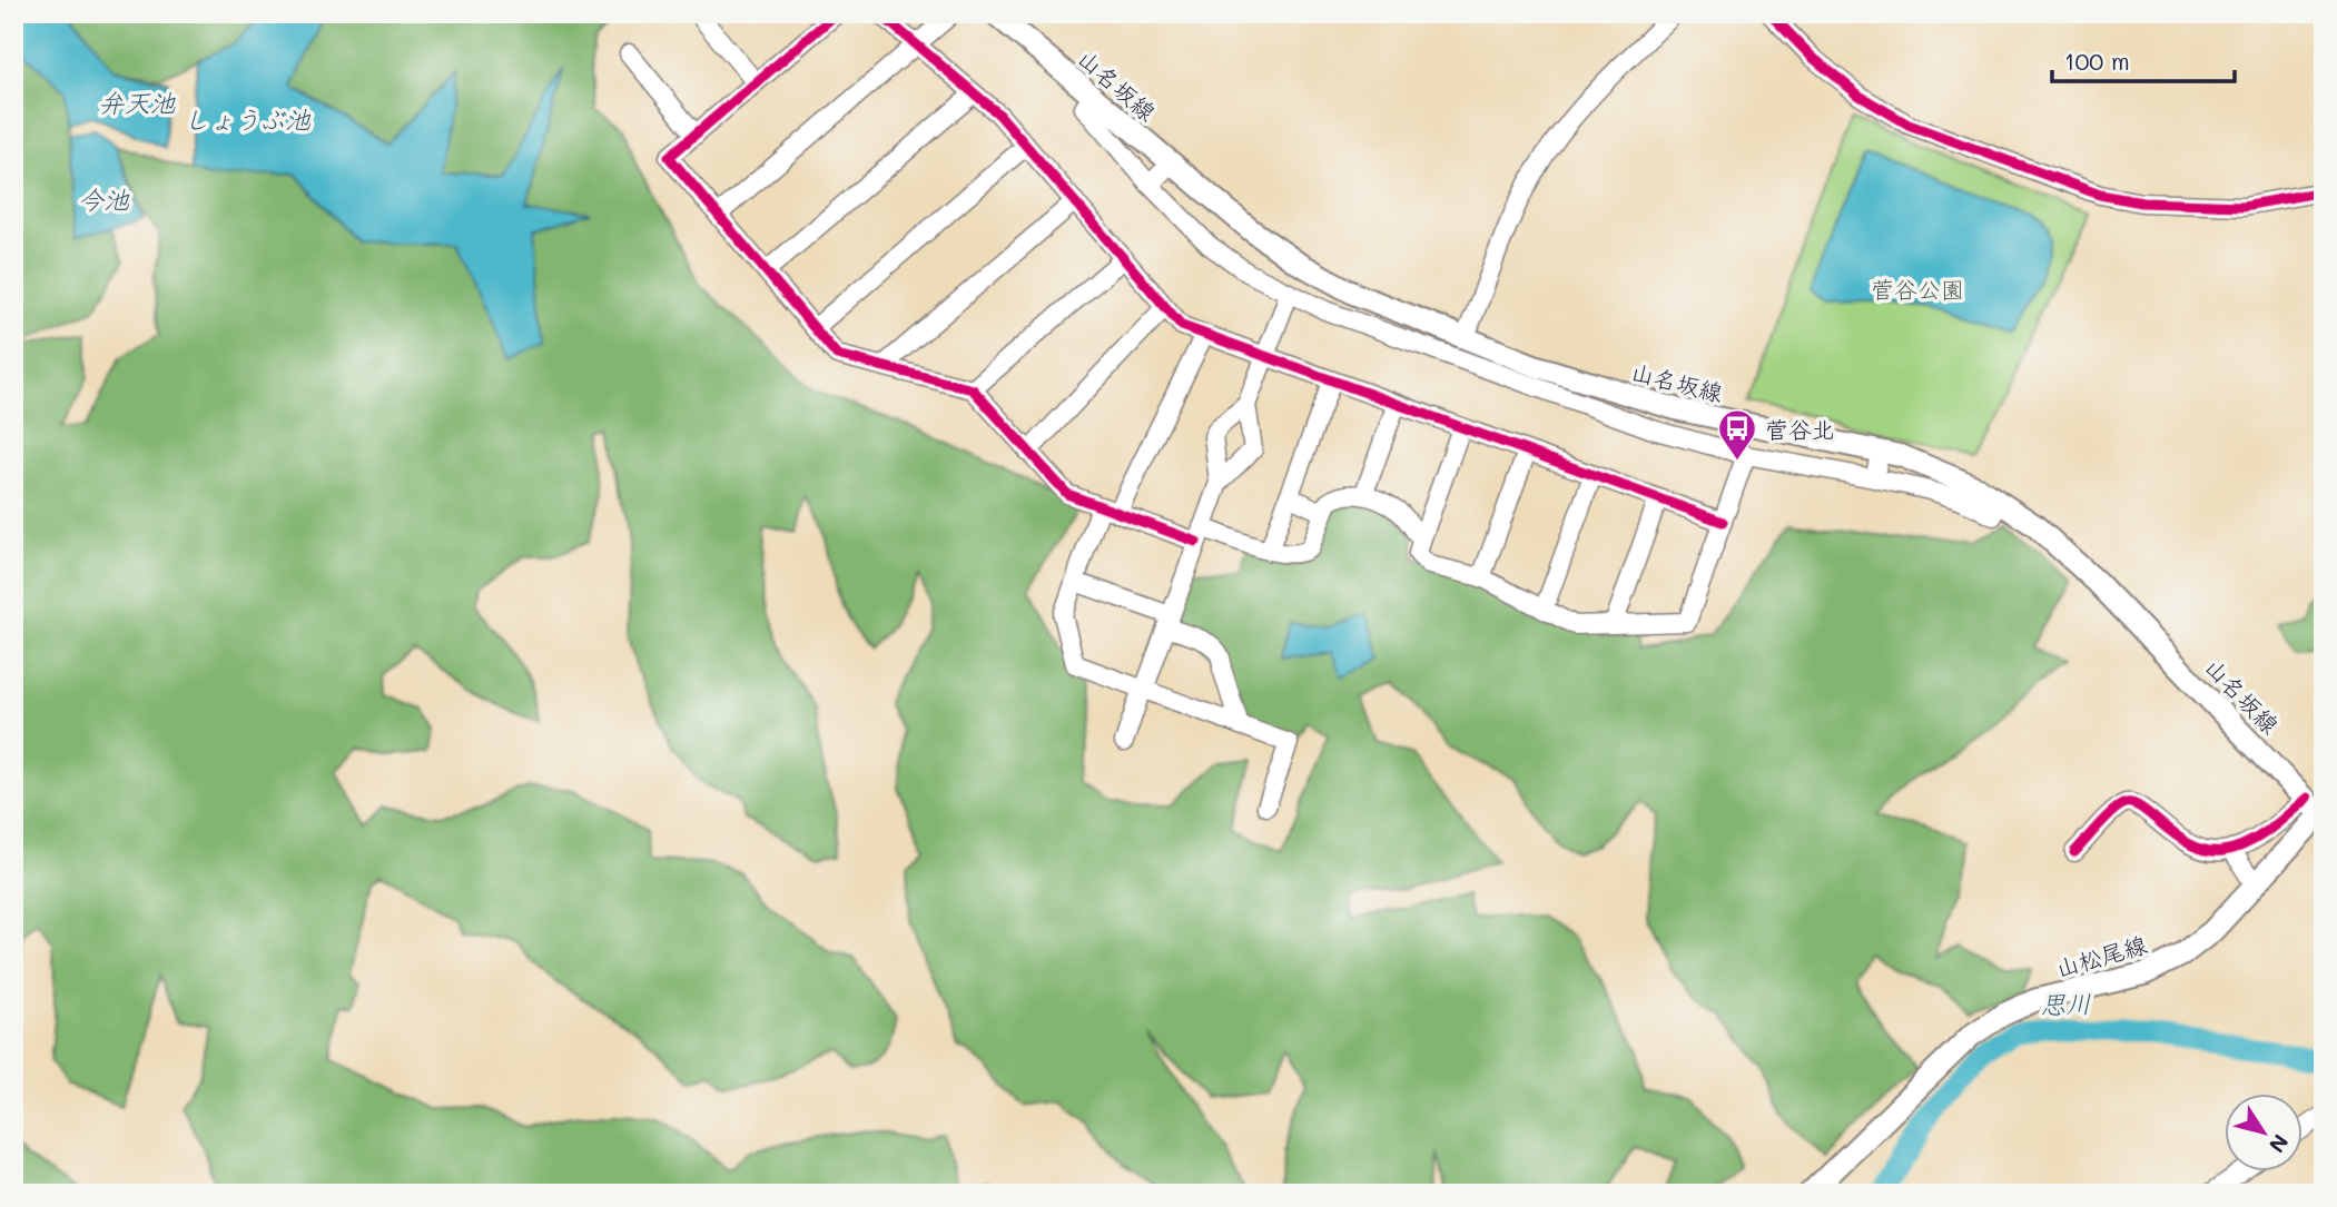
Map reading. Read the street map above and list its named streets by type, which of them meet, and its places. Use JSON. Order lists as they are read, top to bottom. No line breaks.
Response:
{"streets":{"main road":["山名坂線","山松尾線"]},"crossings":[["山名坂線","山松尾線"]],"water":["弁天池","しょうぶ池","今池","思川"],"parks":["菅谷公園"],"places":{"bus stop":["菅谷北"]},"scale_bar":"100 m","north":"bottom right"}
